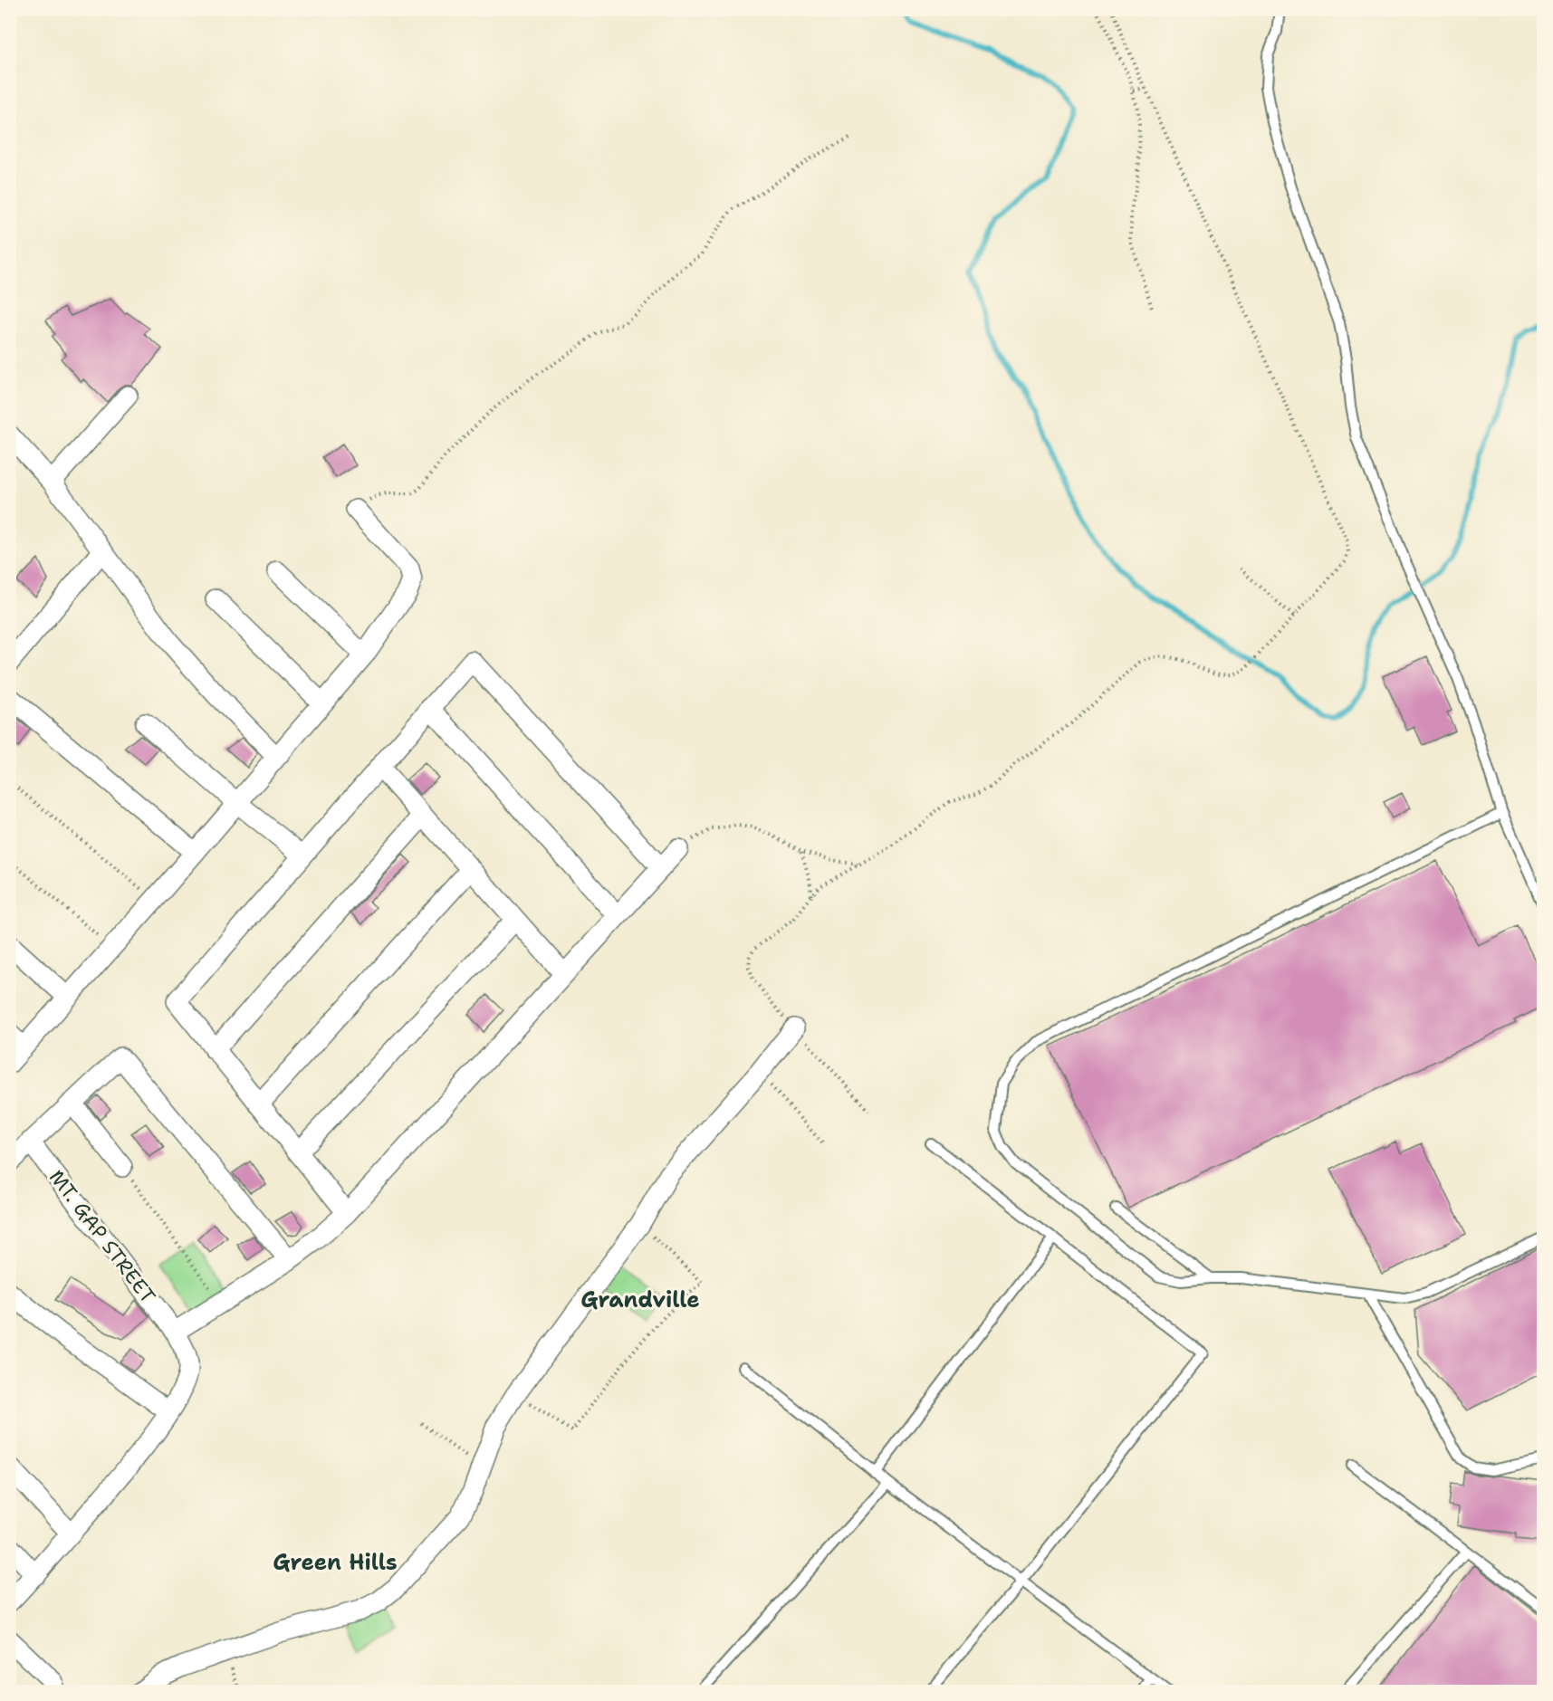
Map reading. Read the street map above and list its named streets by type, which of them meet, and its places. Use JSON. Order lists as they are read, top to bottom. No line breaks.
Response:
{"streets":{"street":["MT. GAP STREET"]},"districts":["Grandville","Green Hills"]}
